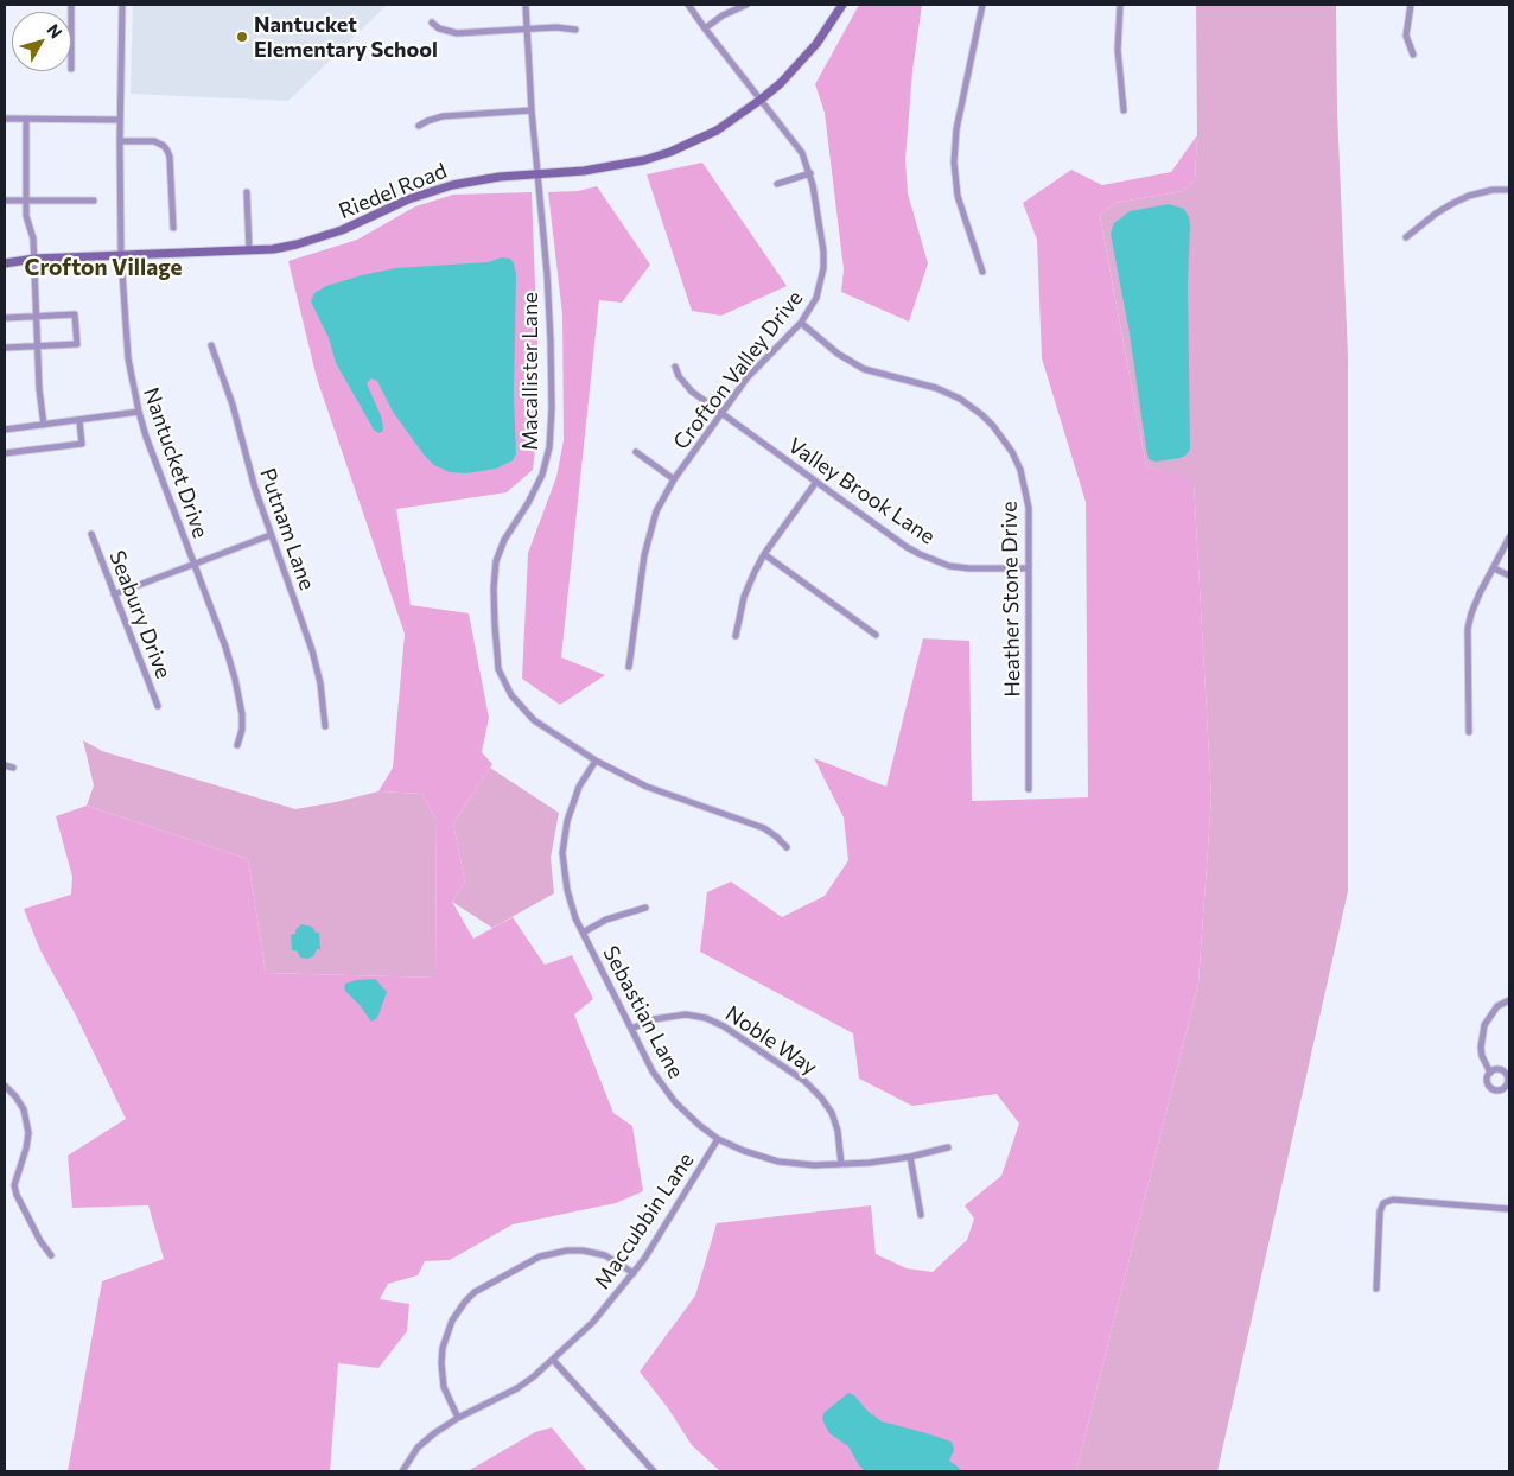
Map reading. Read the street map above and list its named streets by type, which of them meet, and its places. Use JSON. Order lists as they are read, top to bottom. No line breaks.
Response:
{"streets":{"street":["Riedel Road","Crofton Valley Drive","Macallister Lane","Nantucket Drive","Valley Brook Lane","Putnam Lane","Heather Stone Drive","Seabury Drive","Sebastian Lane","Noble Way","Maccubbin Lane"]},"crossings":[["Riedel Road","Crofton Valley Drive"],["Riedel Road","Macallister Lane"],["Riedel Road","Nantucket Drive"],["Crofton Valley Drive","Valley Brook Lane"],["Crofton Valley Drive","Heather Stone Drive"],["Macallister Lane","Sebastian Lane"],["Valley Brook Lane","Heather Stone Drive"],["Sebastian Lane","Noble Way"],["Sebastian Lane","Maccubbin Lane"]],"districts":["Crofton Village"],"places":["Nantucket Elementary School"],"north":"top right"}
